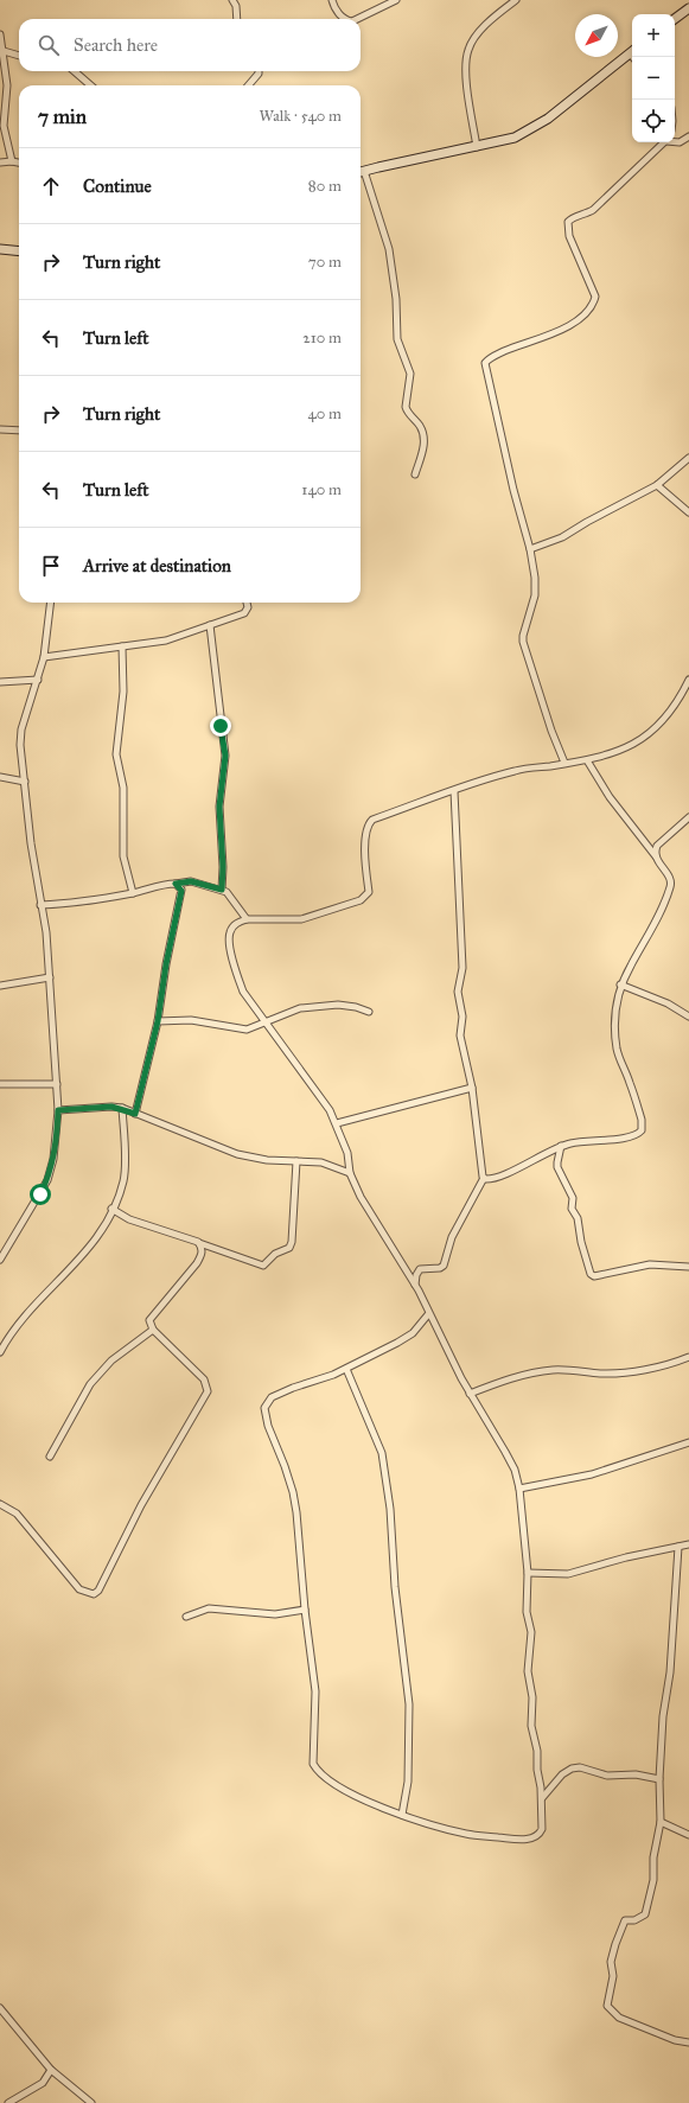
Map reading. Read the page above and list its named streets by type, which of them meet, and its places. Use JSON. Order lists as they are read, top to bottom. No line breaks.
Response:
{"north":"bottom left","page":{"map_buttons":["+","−"],"search":"Search here","heading":["7 min","Walk · 540 m"],"list":[["Continue","80 m"],["Turn right","70 m"],["Turn left","210 m"],["Turn right","40 m"],["Turn left","140 m"],"Arrive at destination"]}}
